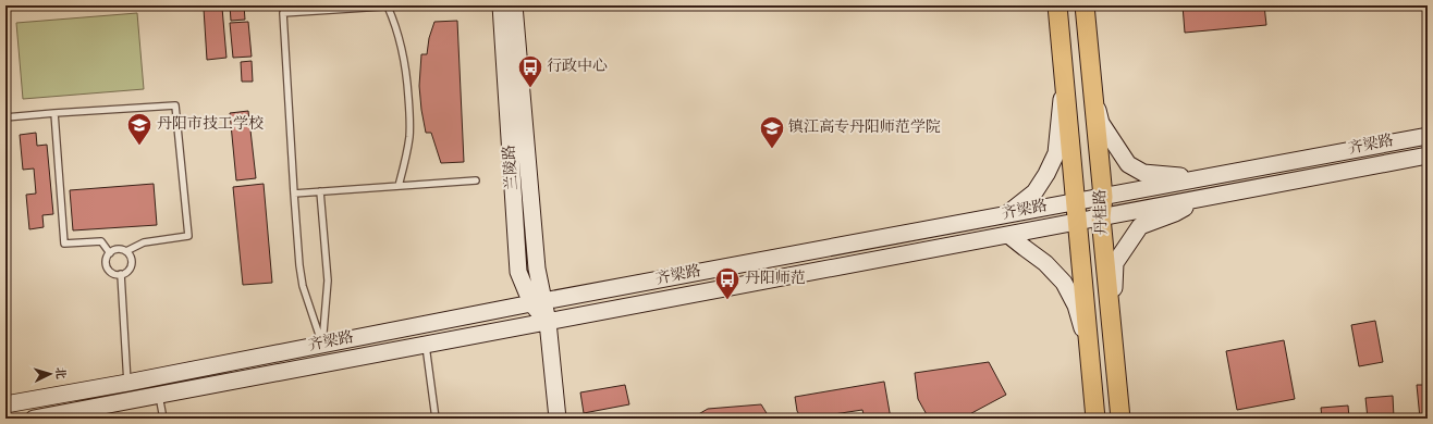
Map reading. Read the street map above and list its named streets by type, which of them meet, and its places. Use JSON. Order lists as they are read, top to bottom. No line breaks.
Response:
{"streets":{"main road":["齐梁路","兰陵路","丹桂路"]},"crossings":[["齐梁路","兰陵路"],["齐梁路","丹桂路"]],"places":{"bus stop":["行政中心","丹阳师范"],"school or university":["丹阳市技工学校","镇江高专丹阳师范学院"]},"north":"right"}
